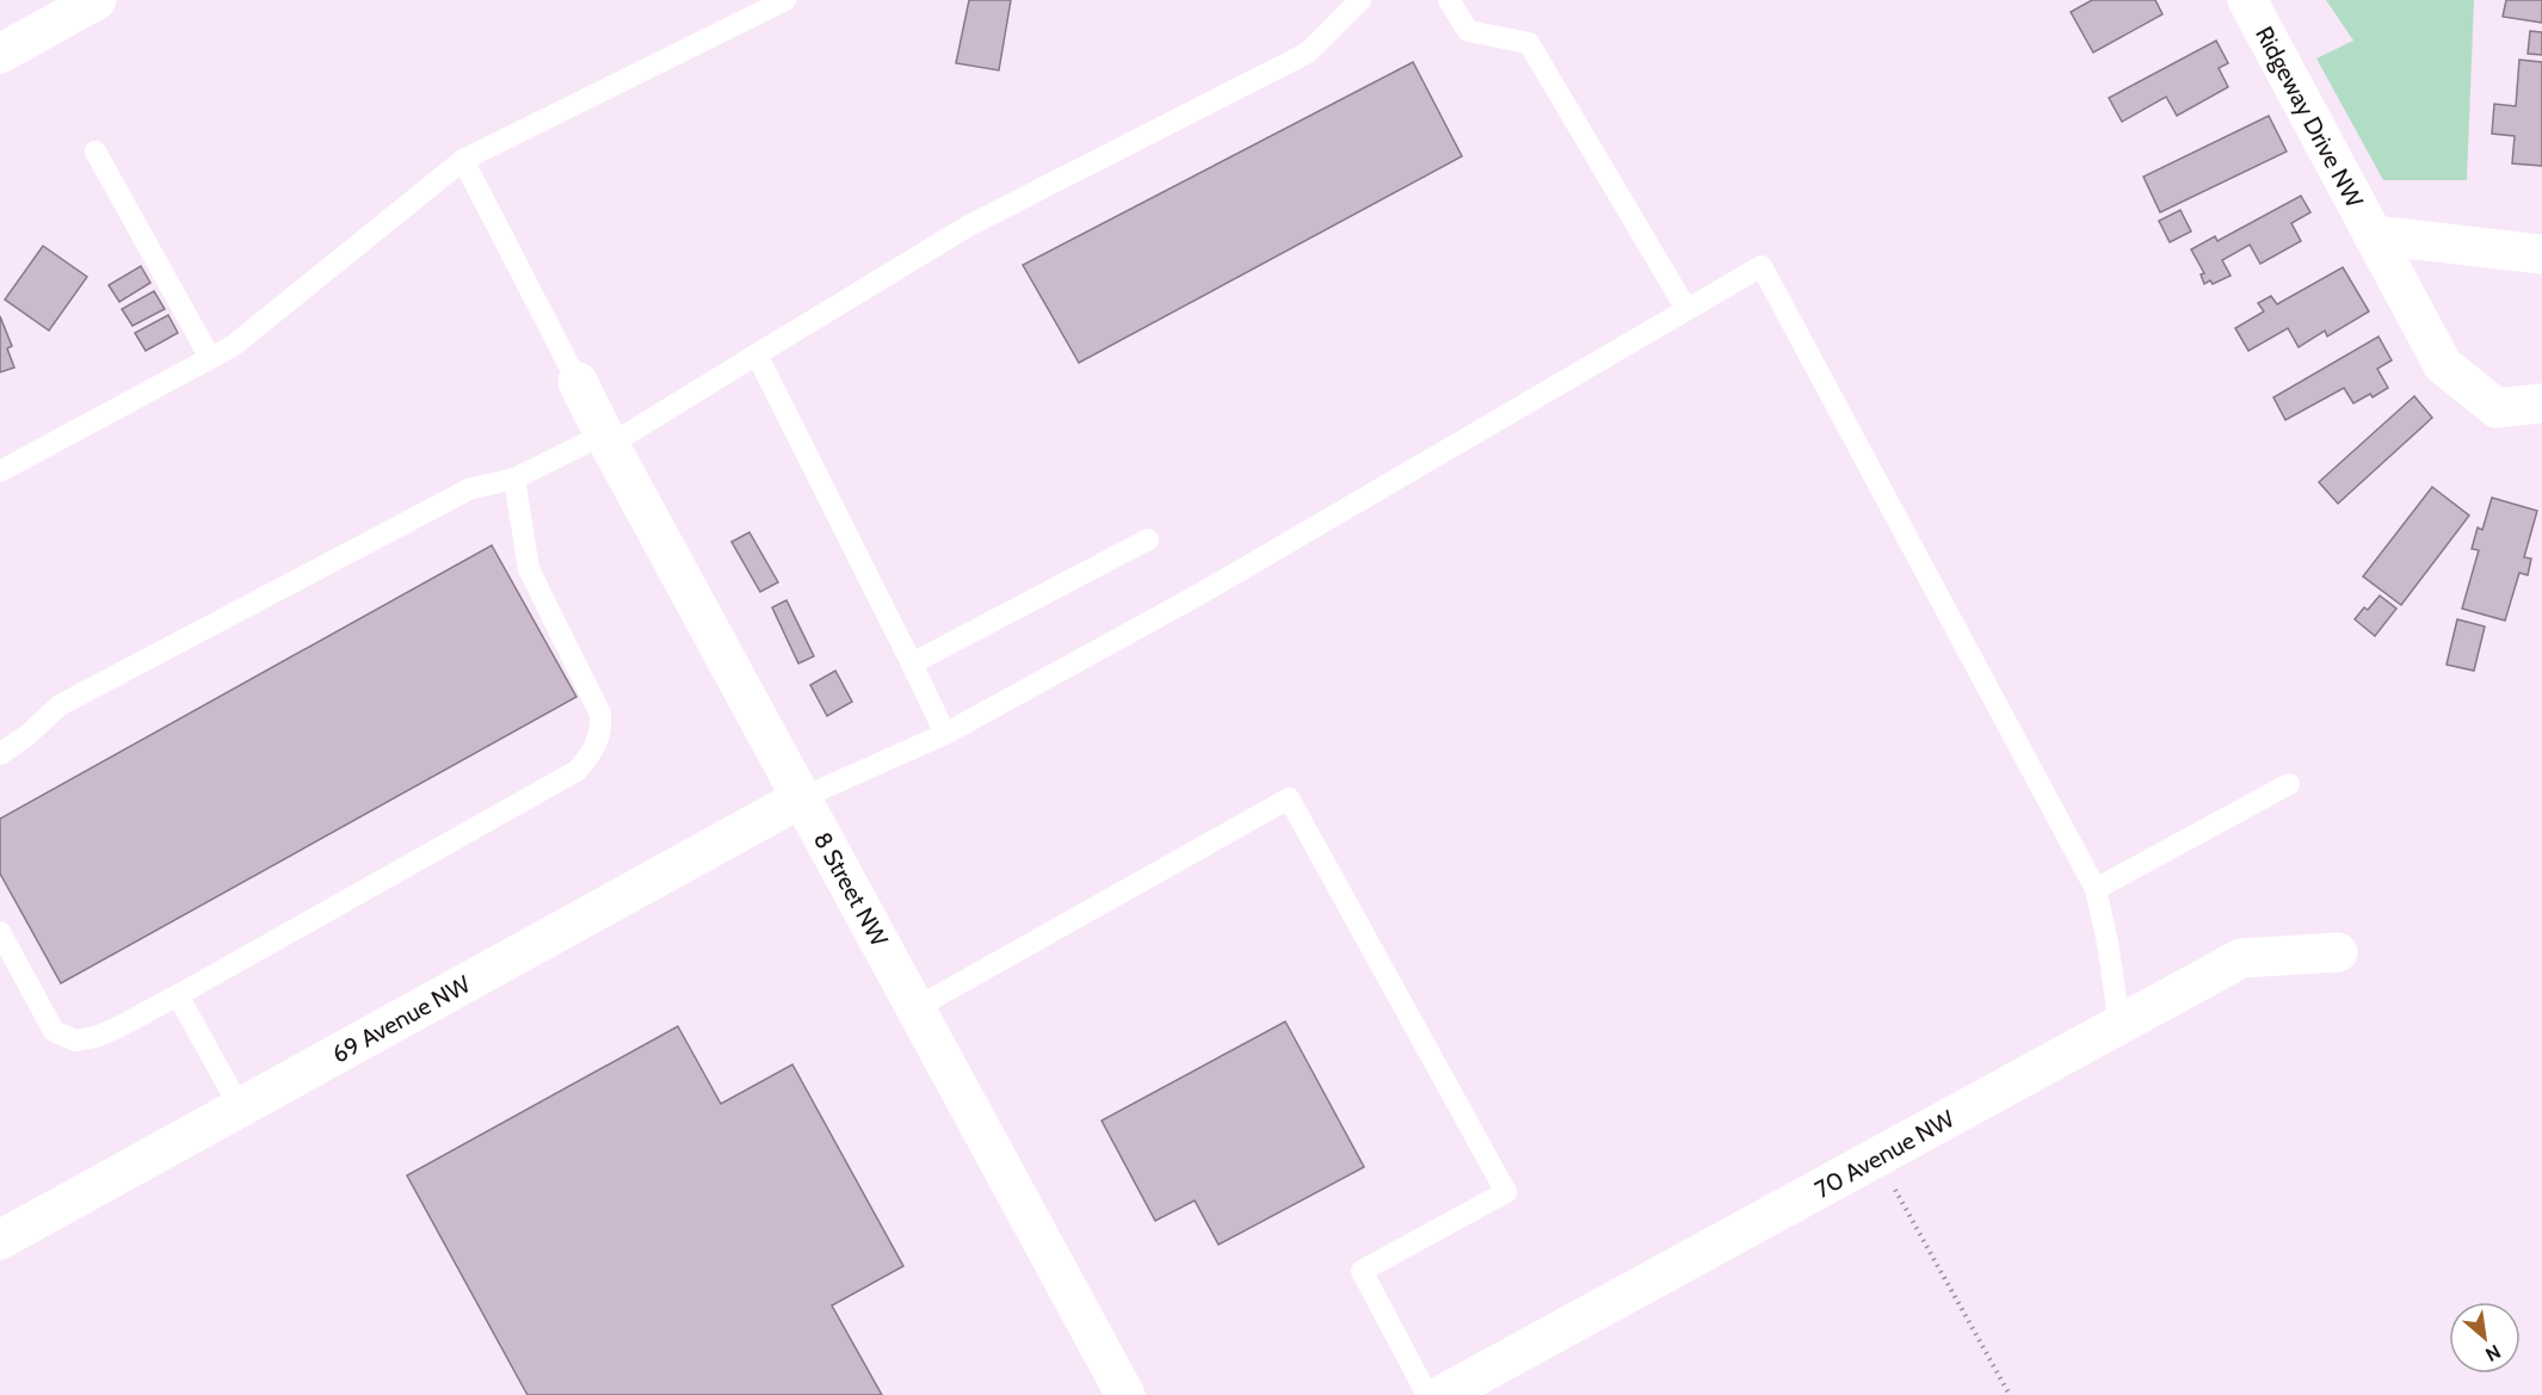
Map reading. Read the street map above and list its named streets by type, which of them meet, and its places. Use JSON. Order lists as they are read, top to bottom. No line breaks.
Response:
{"streets":{"street":["Ridgeway Drive NW","8 Street NW","69 Avenue NW","70 Avenue NW"]},"crossings":[["8 Street NW","69 Avenue NW"]],"north":"bottom right"}
